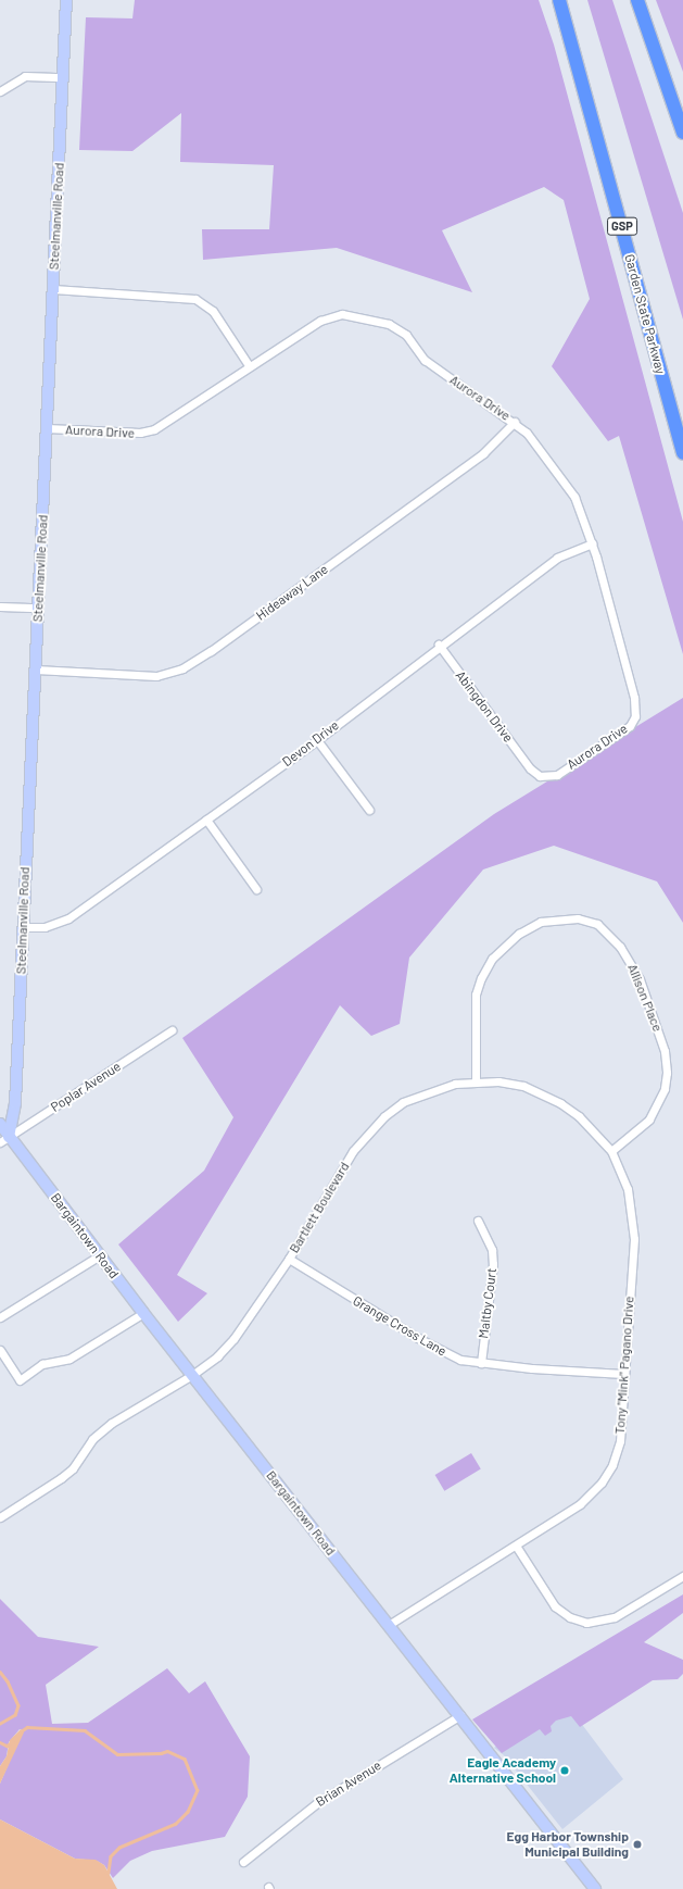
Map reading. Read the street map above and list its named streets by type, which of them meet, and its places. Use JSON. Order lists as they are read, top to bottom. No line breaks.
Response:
{"streets":{"highway":["GSP","Garden State Parkway"],"main road":["Steelmanville Road","Bargaintown Road"],"street":["Aurora Drive","Hideaway Lane","Abingdon Drive","Devon Drive","Allison Place","Poplar Avenue","Bartlett Boulevard","Maltby Court","Grange Cross Lane","Tony \"Mink\" Pagano Drive","Brian Avenue"]},"crossings":[["Steelmanville Road","Aurora Drive"],["Steelmanville Road","Hideaway Lane"],["Steelmanville Road","Devon Drive"],["Steelmanville Road","Poplar Avenue"],["Steelmanville Road","Bargaintown Road"],["Aurora Drive","Hideaway Lane"],["Aurora Drive","Abingdon Drive"],["Aurora Drive","Devon Drive"],["Abingdon Drive","Devon Drive"],["Allison Place","Bartlett Boulevard"],["Allison Place","Tony \"Mink\" Pagano Drive"],["Poplar Avenue","Bargaintown Road"],["Bartlett Boulevard","Bargaintown Road"],["Bartlett Boulevard","Grange Cross Lane"],["Bartlett Boulevard","Tony \"Mink\" Pagano Drive"],["Bargaintown Road","Tony \"Mink\" Pagano Drive"],["Bargaintown Road","Brian Avenue"],["Maltby Court","Grange Cross Lane"],["Grange Cross Lane","Tony \"Mink\" Pagano Drive"]],"places":["Eagle Academy Alternative School","Egg Harbor Township Municipal Building"]}
